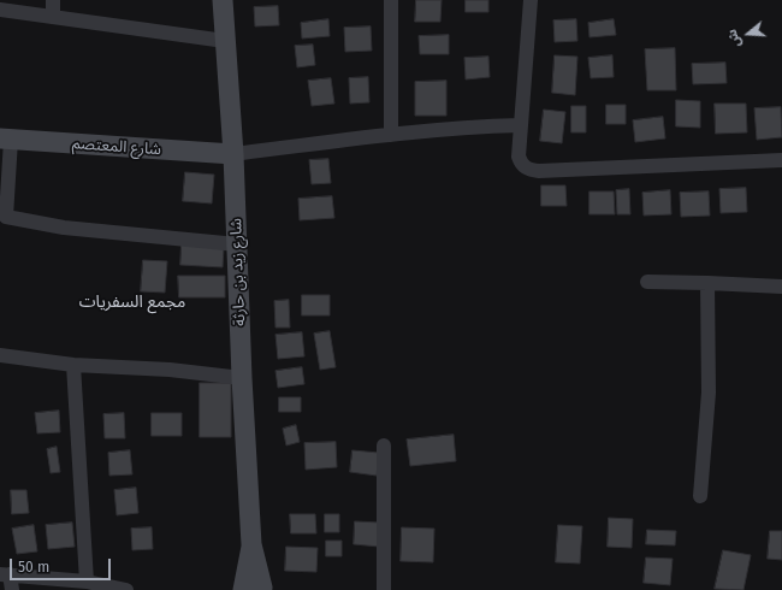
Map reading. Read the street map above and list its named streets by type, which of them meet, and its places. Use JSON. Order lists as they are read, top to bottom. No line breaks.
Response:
{"streets":{"street":["شارع المعتصم","شارع زيد بن حارثة"]},"crossings":[["شارع المعتصم","شارع زيد بن حارثة"]],"districts":["مجمع السفريات"],"scale_bar":"50 m","north":"left"}
